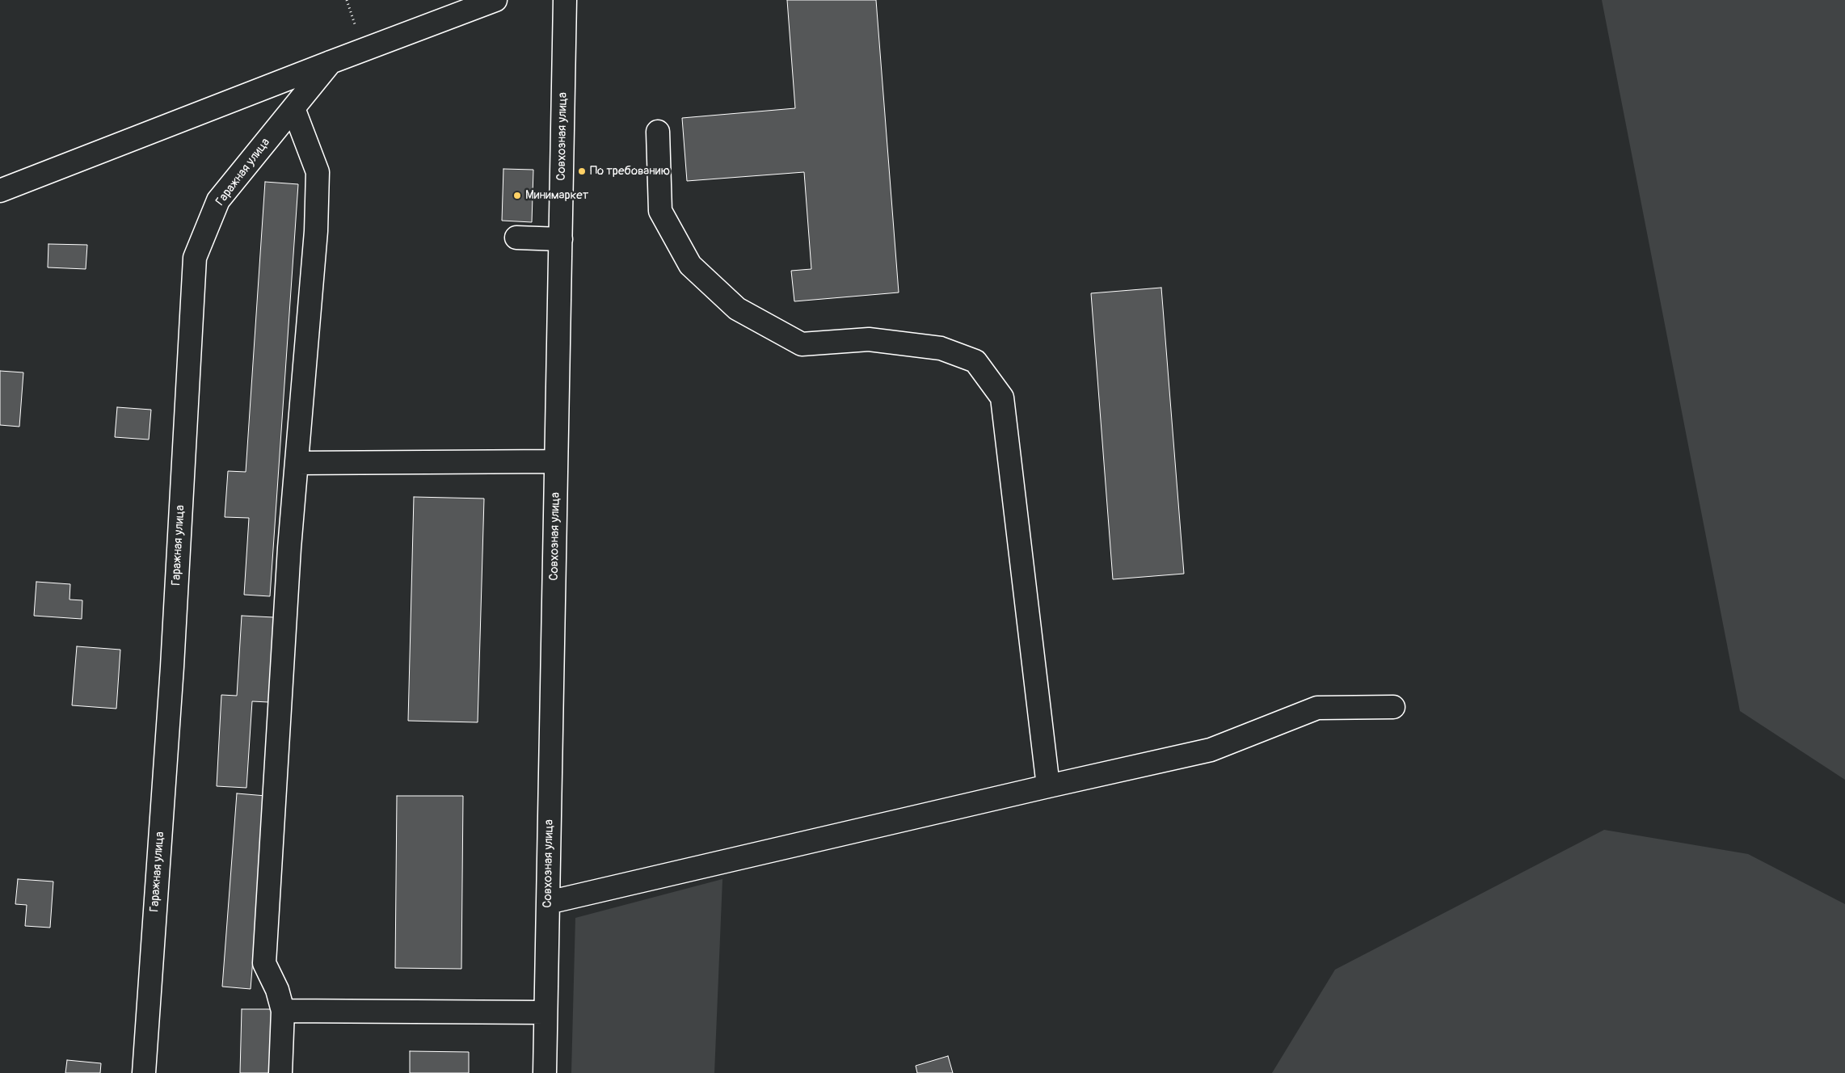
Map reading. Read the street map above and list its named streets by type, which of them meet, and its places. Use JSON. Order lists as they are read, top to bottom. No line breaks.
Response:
{"streets":{"street":["Совхозная улица","Гаражная улица"]},"places":["По требованию","Минимаркет"]}
